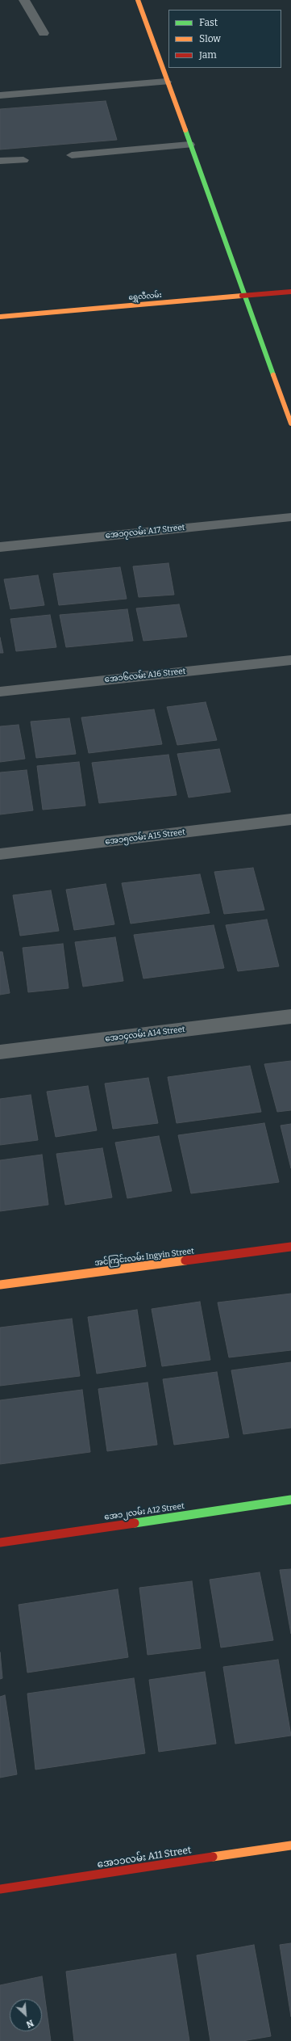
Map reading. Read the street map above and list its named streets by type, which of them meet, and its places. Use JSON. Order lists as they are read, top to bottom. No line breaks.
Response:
{"streets":{"street":["ရွှေလီလမ်း","အေ၁၇လမ်း A17 Street","အေ၁၆လမ်း A16 Street","အေ၁၅လမ်း A15 Street","အေ၁၄လမ်း A14 Street","အင်ကြင်းလမ်း Ingyin Street","အေ၁၂လမ်း A12 Street","အေ၁၁လမ်း A11 Street"]},"legend":["Fast","Slow","Jam"],"north":"bottom right"}
